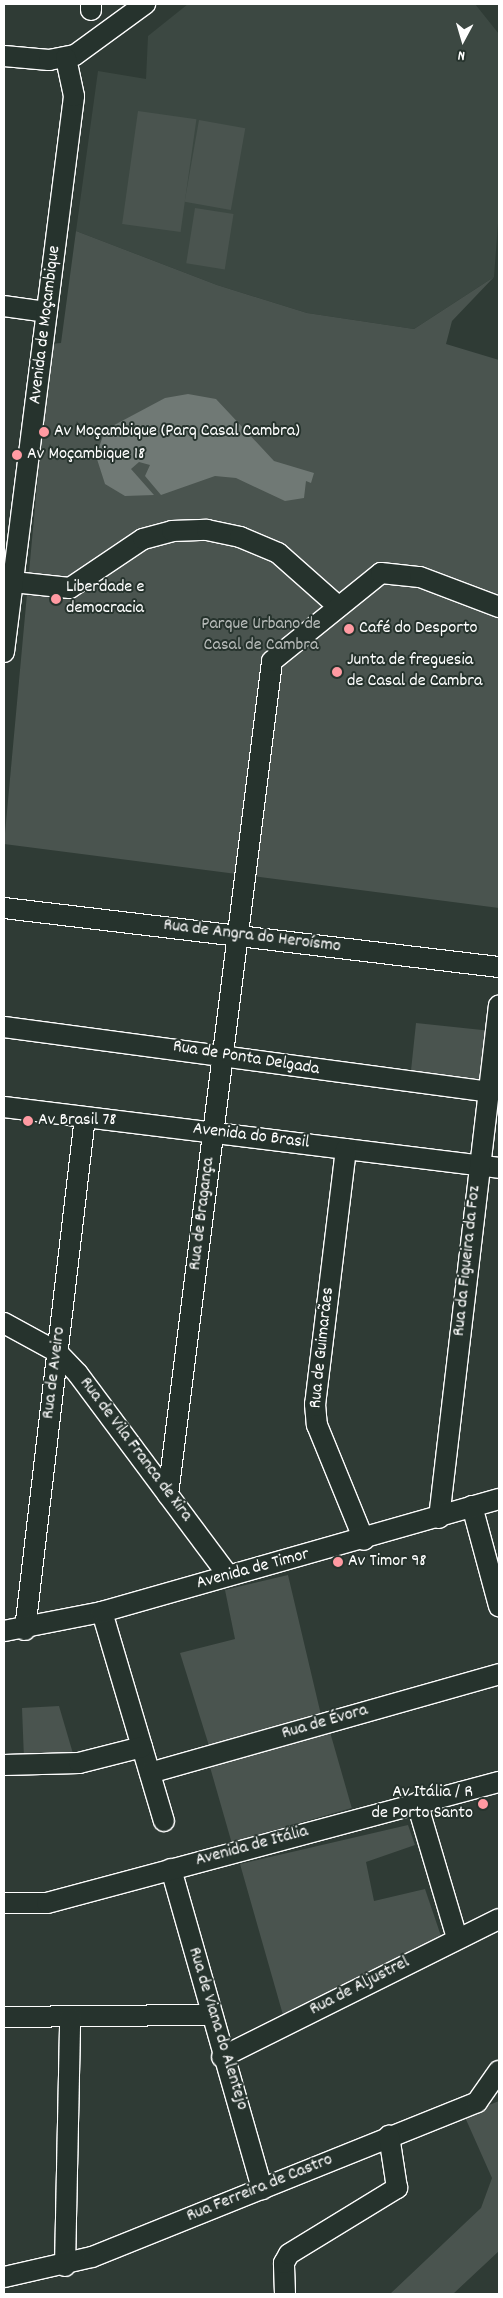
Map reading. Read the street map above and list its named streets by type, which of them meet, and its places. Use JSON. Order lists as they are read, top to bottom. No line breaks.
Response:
{"streets":{"street":["Avenida de Moçambique","Rua de Angra do Heroísmo","Rua de Ponta Delgada","Avenida do Brasil","Rua de Bragança","Rua da Figueira da Foz","Rua de Guimarães","Rua de Aveiro","Rua de Vila Franca de Xira","Avenida de Timor","Rua de Évora","Avenida de Itália","Rua de Aljustrel","Rua de Viana do Alentejo","Rua Ferreira de Castro"]},"crossings":[["Rua de Angra do Heroísmo","Rua de Bragança"],["Rua de Ponta Delgada","Rua de Bragança"],["Rua de Ponta Delgada","Rua da Figueira da Foz"],["Avenida do Brasil","Rua de Bragança"],["Avenida do Brasil","Rua da Figueira da Foz"],["Avenida do Brasil","Rua de Guimarães"],["Avenida do Brasil","Rua de Aveiro"],["Rua de Bragança","Rua de Vila Franca de Xira"],["Rua da Figueira da Foz","Avenida de Timor"],["Rua de Guimarães","Avenida de Timor"],["Rua de Aveiro","Rua de Vila Franca de Xira"],["Rua de Aveiro","Avenida de Timor"],["Rua de Vila Franca de Xira","Avenida de Timor"],["Avenida de Itália","Rua de Viana do Alentejo"],["Rua de Aljustrel","Rua de Viana do Alentejo"],["Rua de Viana do Alentejo","Rua Ferreira de Castro"]],"parks":["Parque Urbano de Casal de Cambra"],"places":["Av Moçambique (Parq Casal Cambra)","Av Moçambique 18","Liberdade e democracia","Café do Desporto","Junta de freguesia de Casal de Cambra","Av Brasil 78","Av Timor 98","Av Itália / R de Porto Santo"],"north":"bottom"}
